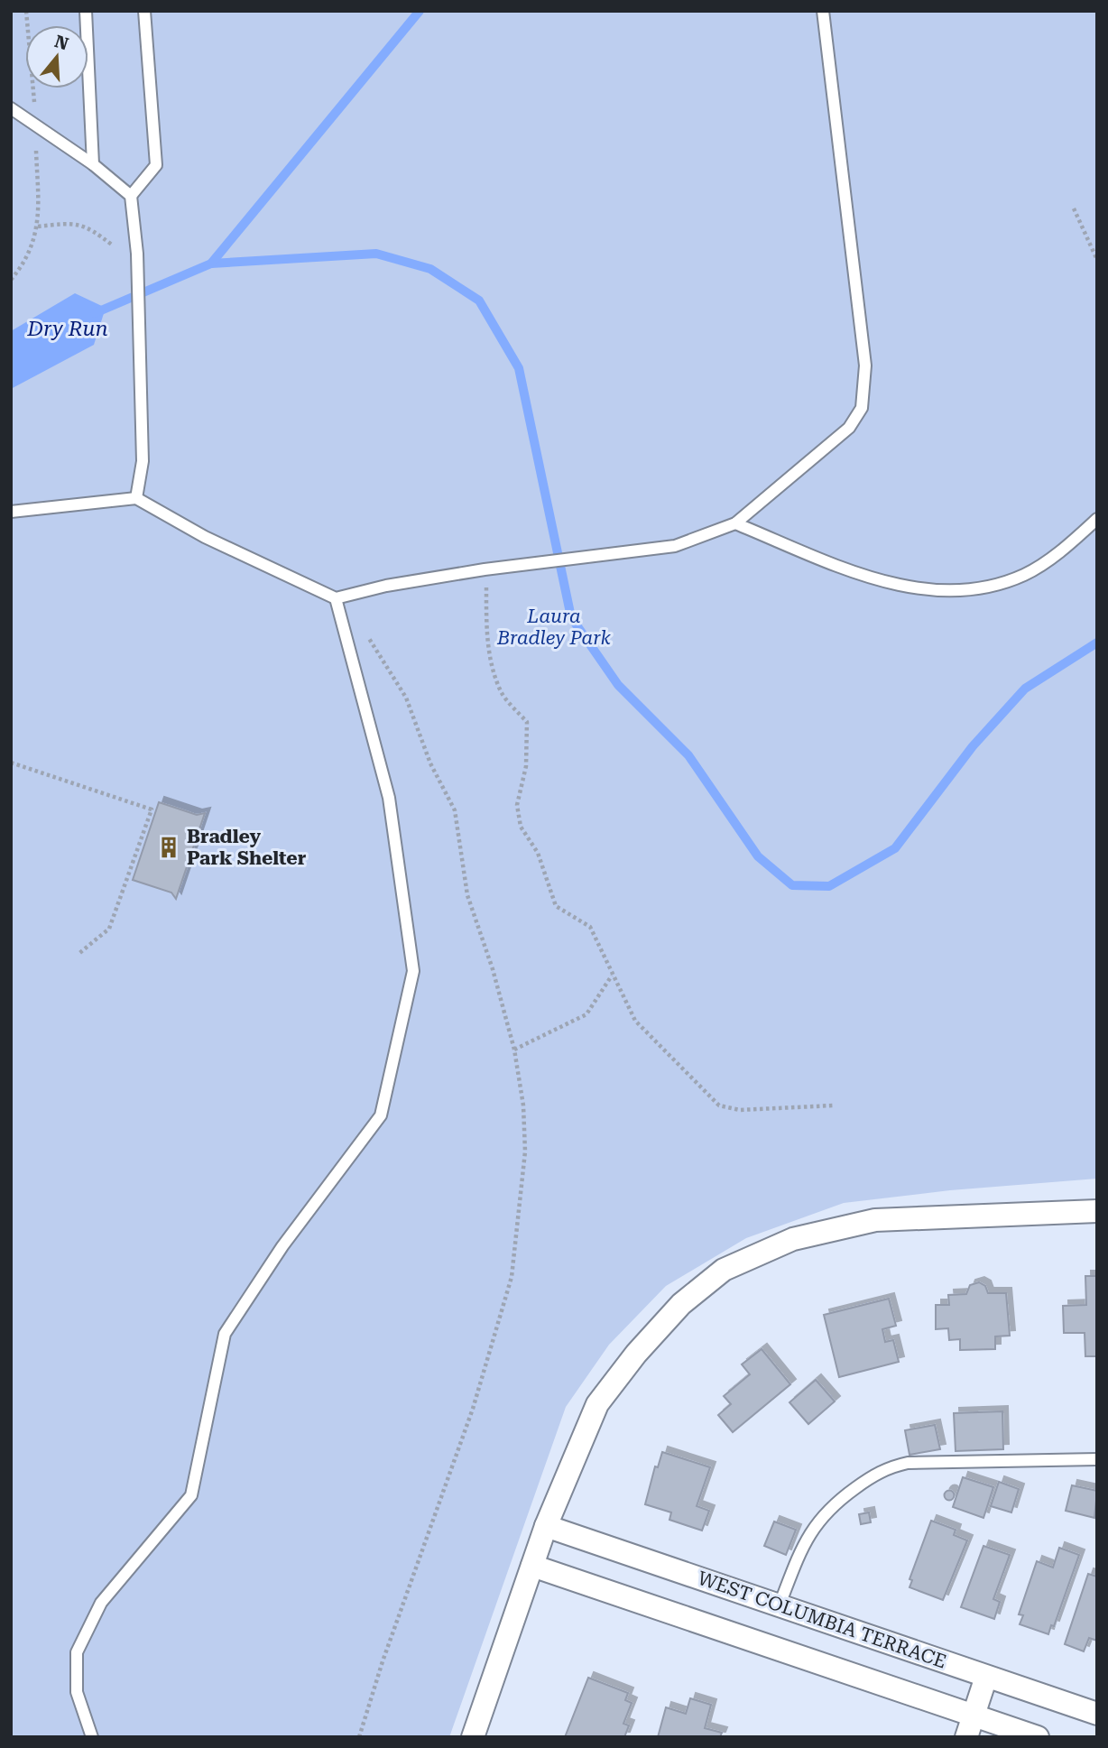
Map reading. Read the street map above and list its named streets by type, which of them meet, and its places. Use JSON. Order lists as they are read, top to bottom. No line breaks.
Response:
{"streets":{"street":["WEST COLUMBIA TERRACE"]},"water":["Dry Run"],"parks":["Laura Bradley Park"],"places":{"building":["Bradley Park Shelter"]},"north":"top"}
